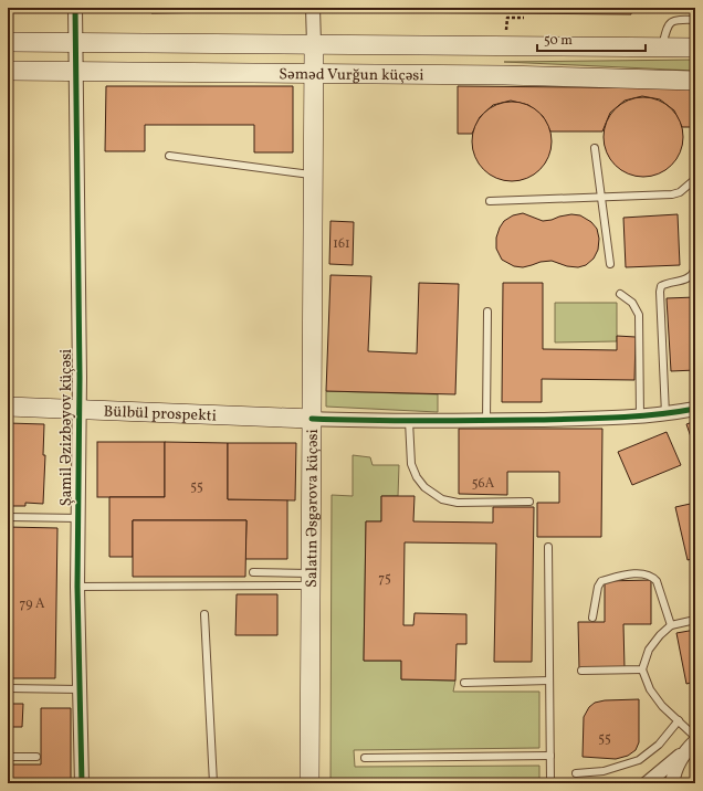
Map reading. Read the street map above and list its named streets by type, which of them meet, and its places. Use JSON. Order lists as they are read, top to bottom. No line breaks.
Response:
{"streets":{"main road":["Səməd Vurğun küçəsi","Bülbül prospekti","Salatın Əsgərova küçəsi"],"street":["Şamil Əzizbəyov küçəsi"]},"crossings":[["Səməd Vurğun küçəsi","Şamil Əzizbəyov küçəsi"],["Səməd Vurğun küçəsi","Salatın Əsgərova küçəsi"],["Bülbül prospekti","Şamil Əzizbəyov küçəsi"],["Bülbül prospekti","Salatın Əsgərova küçəsi"]],"house_numbers":["161","56A","55","75","79 A","55"],"scale_bar":"50 m"}
